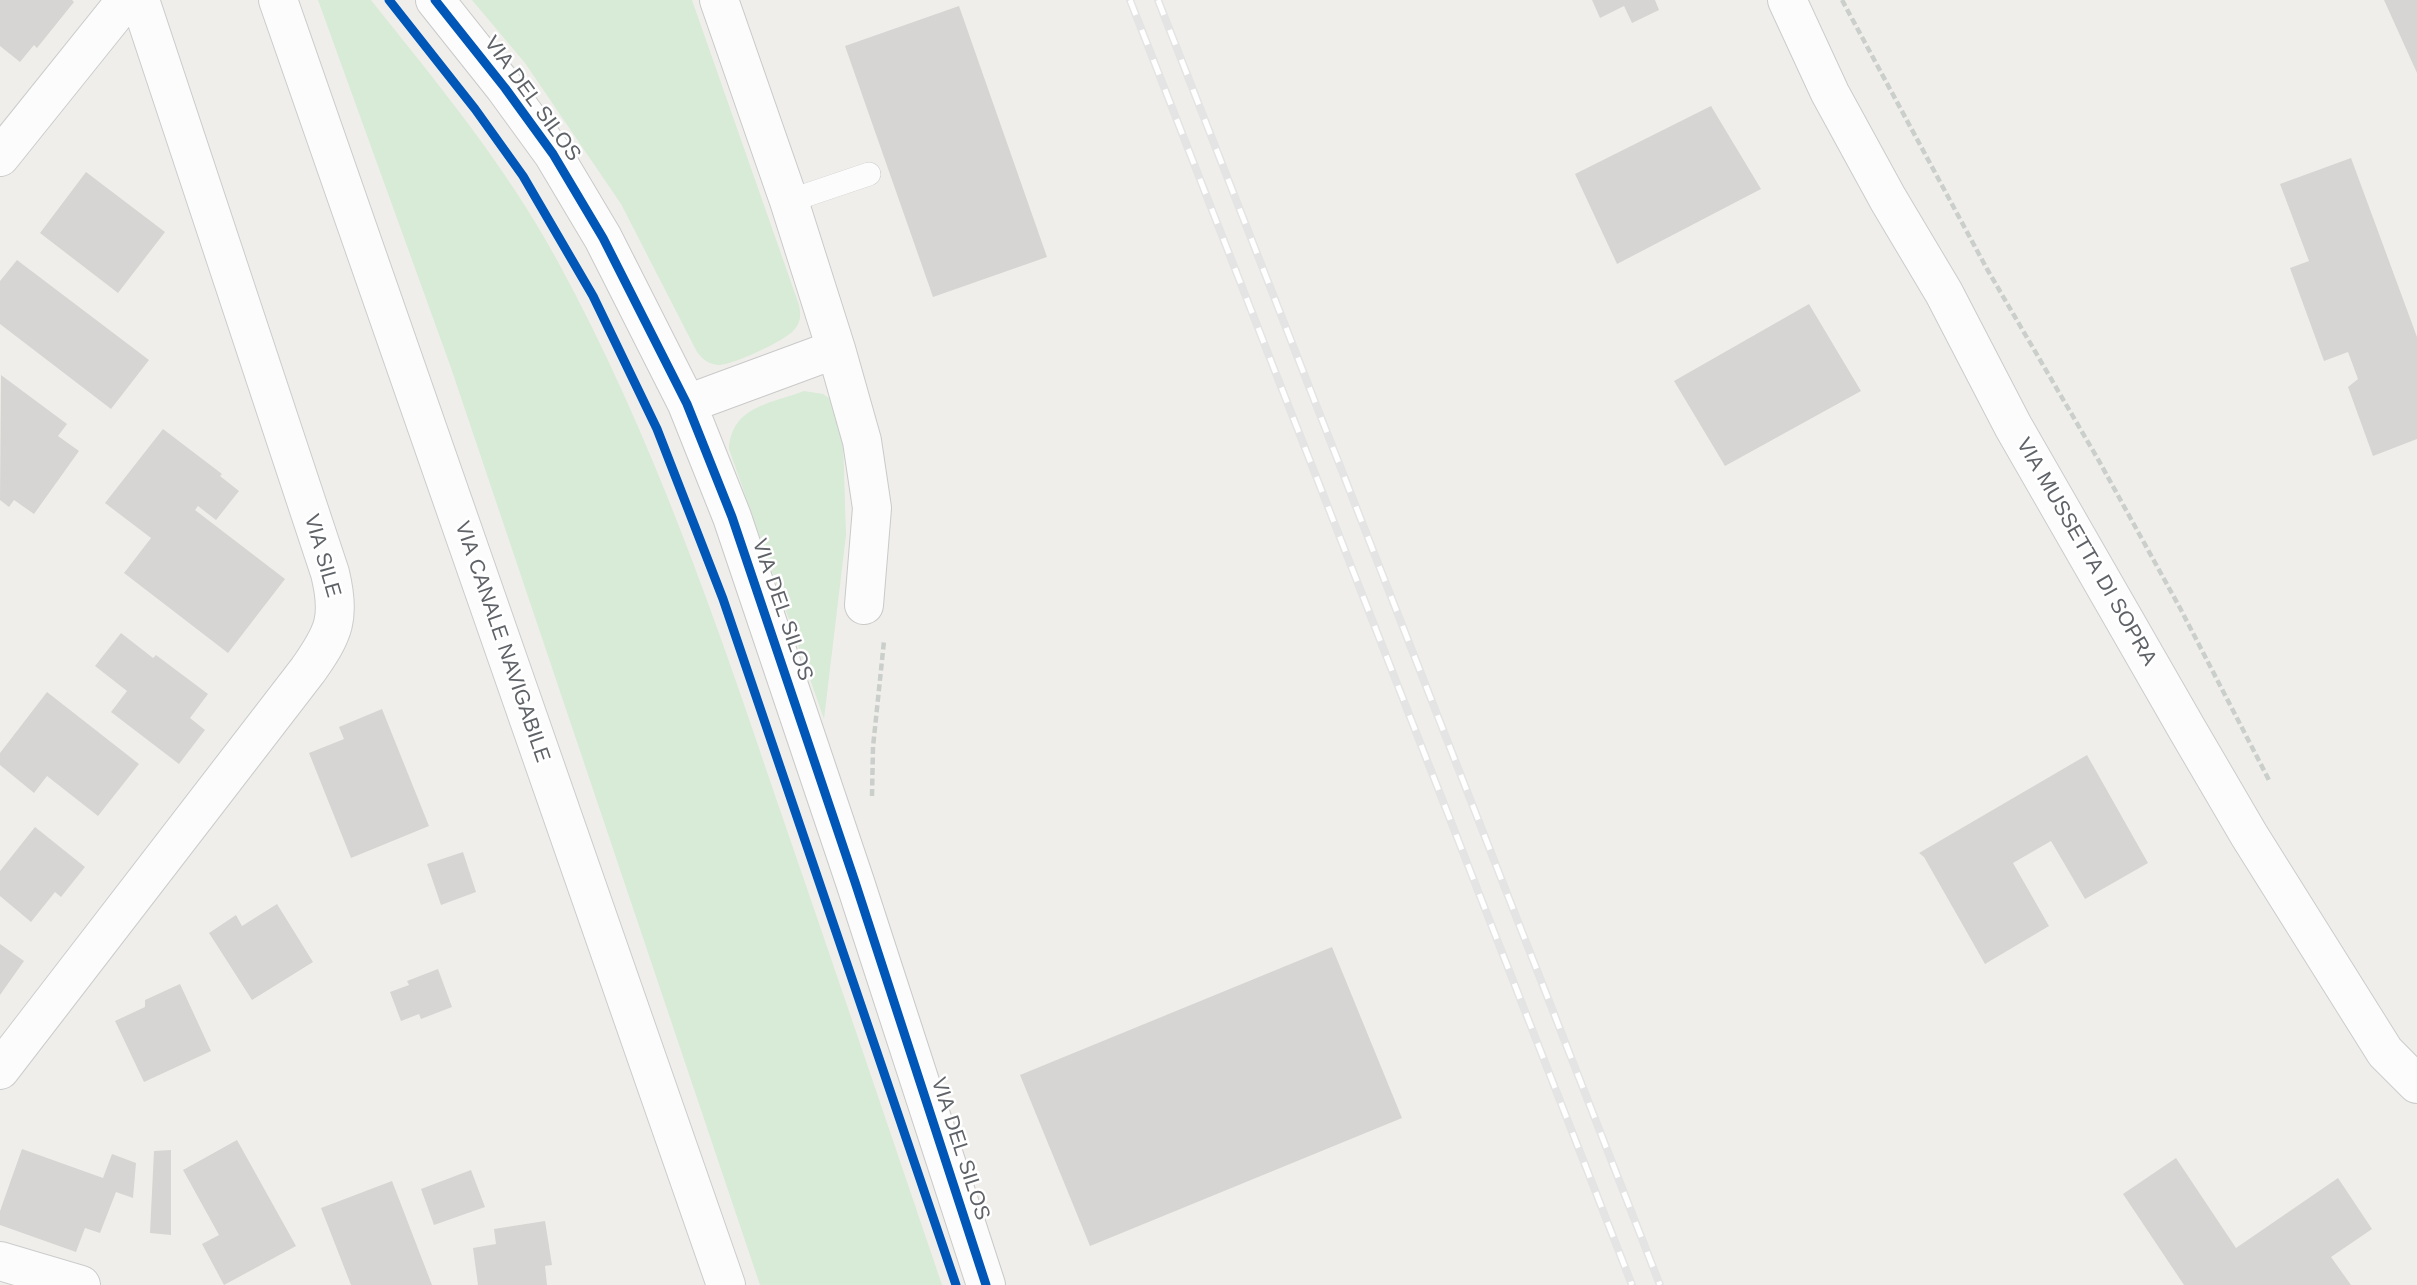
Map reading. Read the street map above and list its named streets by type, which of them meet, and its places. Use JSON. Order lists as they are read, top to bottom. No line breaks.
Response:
{"streets":{"street":["VIA DEL SILOS","VIA MUSSETTA DI SOPRA","VIA SILE","VIA CANALE NAVIGABILE"]}}
